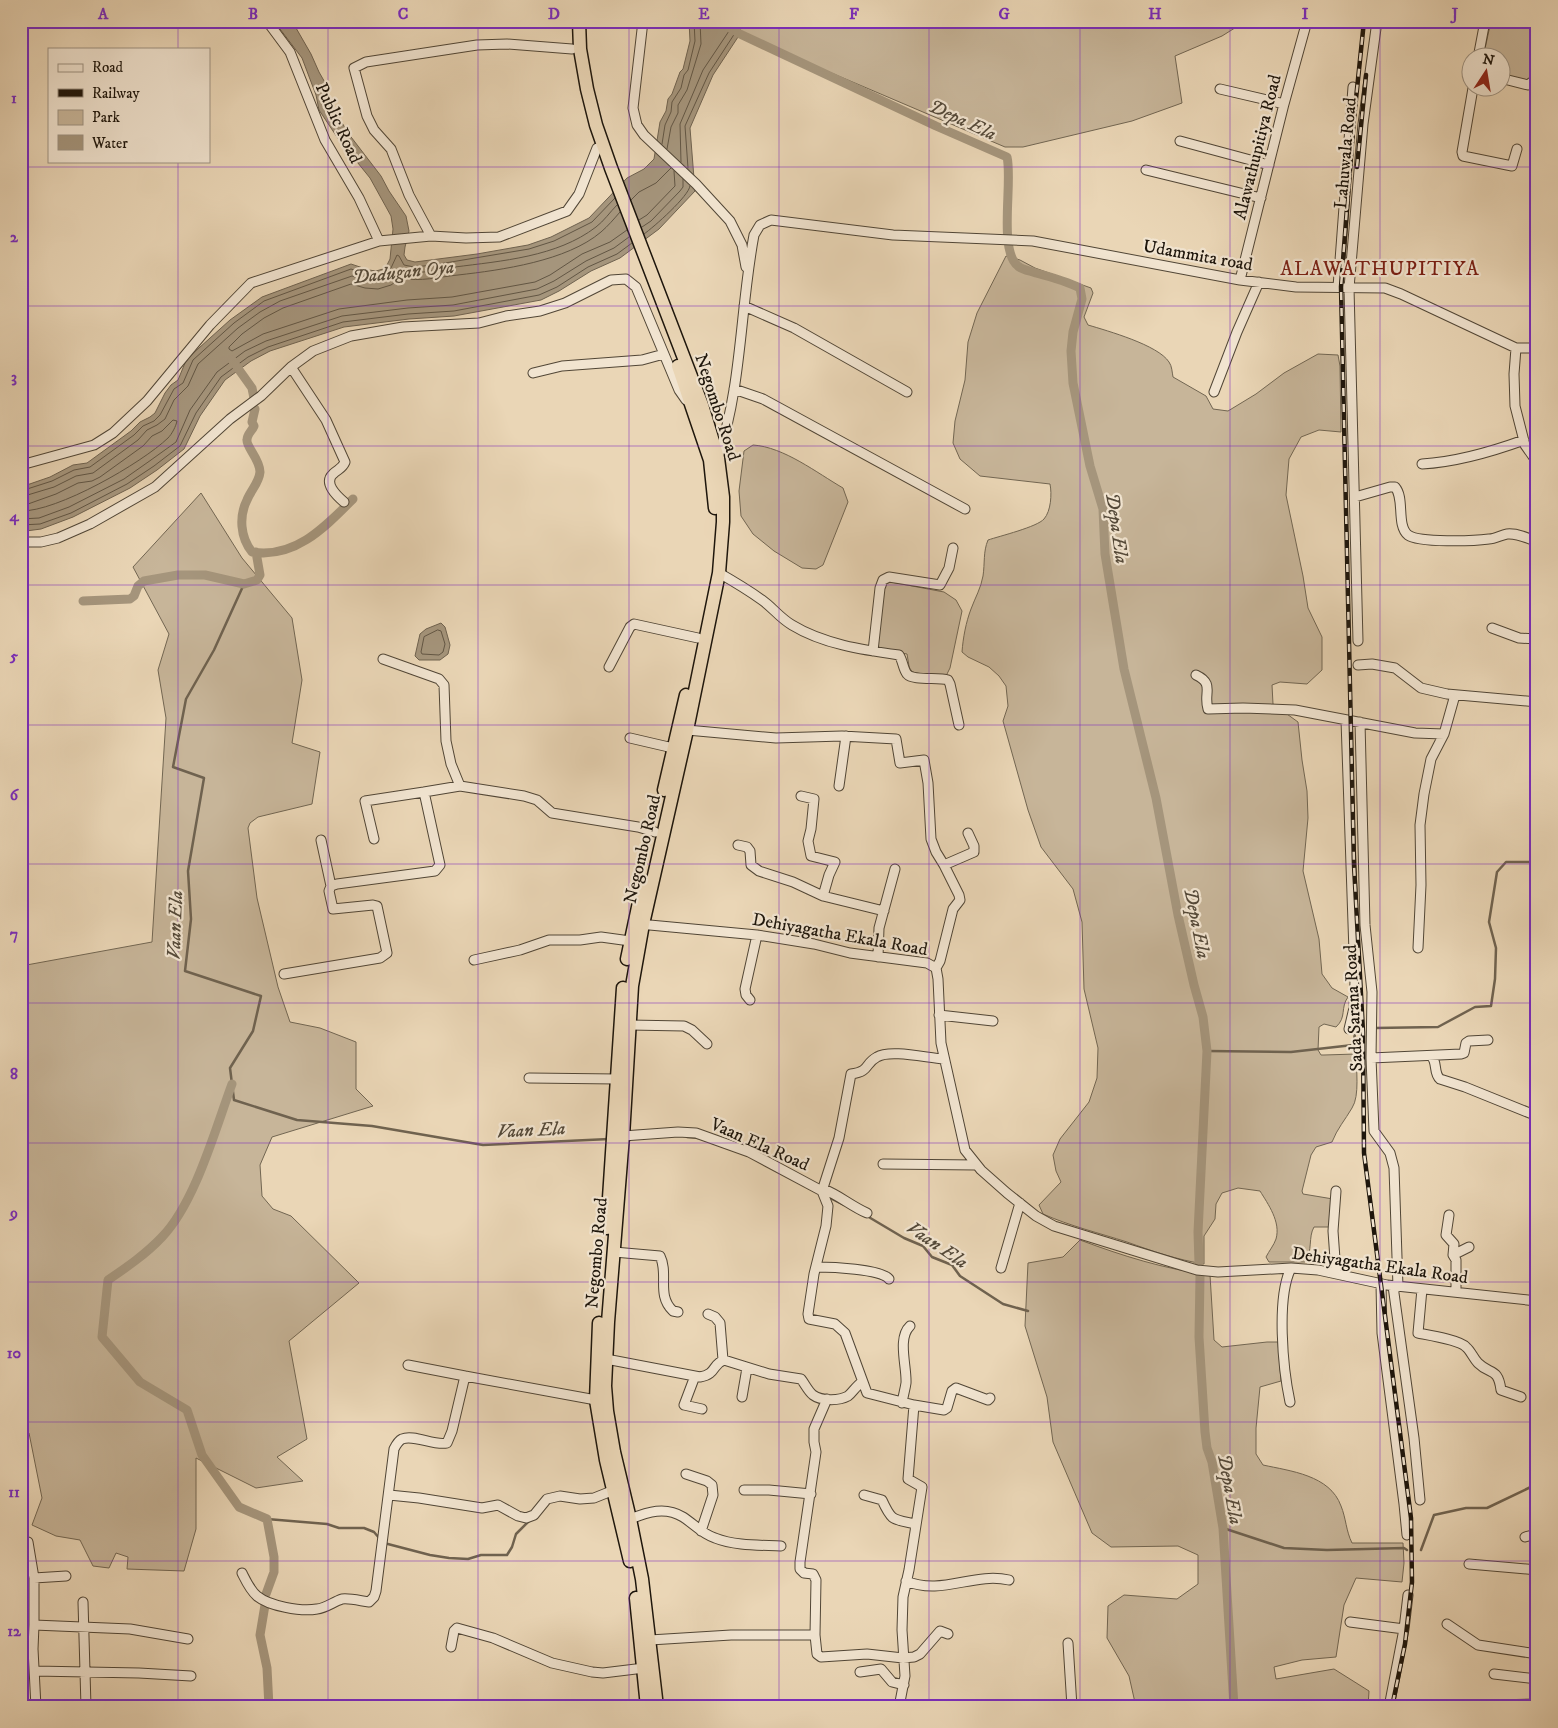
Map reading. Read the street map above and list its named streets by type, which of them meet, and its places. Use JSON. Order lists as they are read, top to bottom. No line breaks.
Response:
{"streets":{"highway":["Negombo Road"],"street":["Public Road","Alawathupitiya Road","Lahuwala Road","Udammita road","Dehiyagatha Ekala Road","Sada Sarana Road","Vaan Ela Road"]},"crossings":[["Alawathupitiya Road","Udammita road"],["Lahuwala Road","Udammita road"],["Negombo Road","Dehiyagatha Ekala Road"],["Negombo Road","Vaan Ela Road"],["Dehiyagatha Ekala Road","Sada Sarana Road"]],"districts":["ALAWATHUPITIYA"],"water":["Depa Ela","Dadugan Oya","Vaan Ela"],"legend":["Road","Railway","Park","Water"],"north":"top","grid":{"columns":["A","B","C","D","E","F","G","H","I","J"],"rows":["1","2","3","4","5","6","7","8","9","10","11","12"]}}
